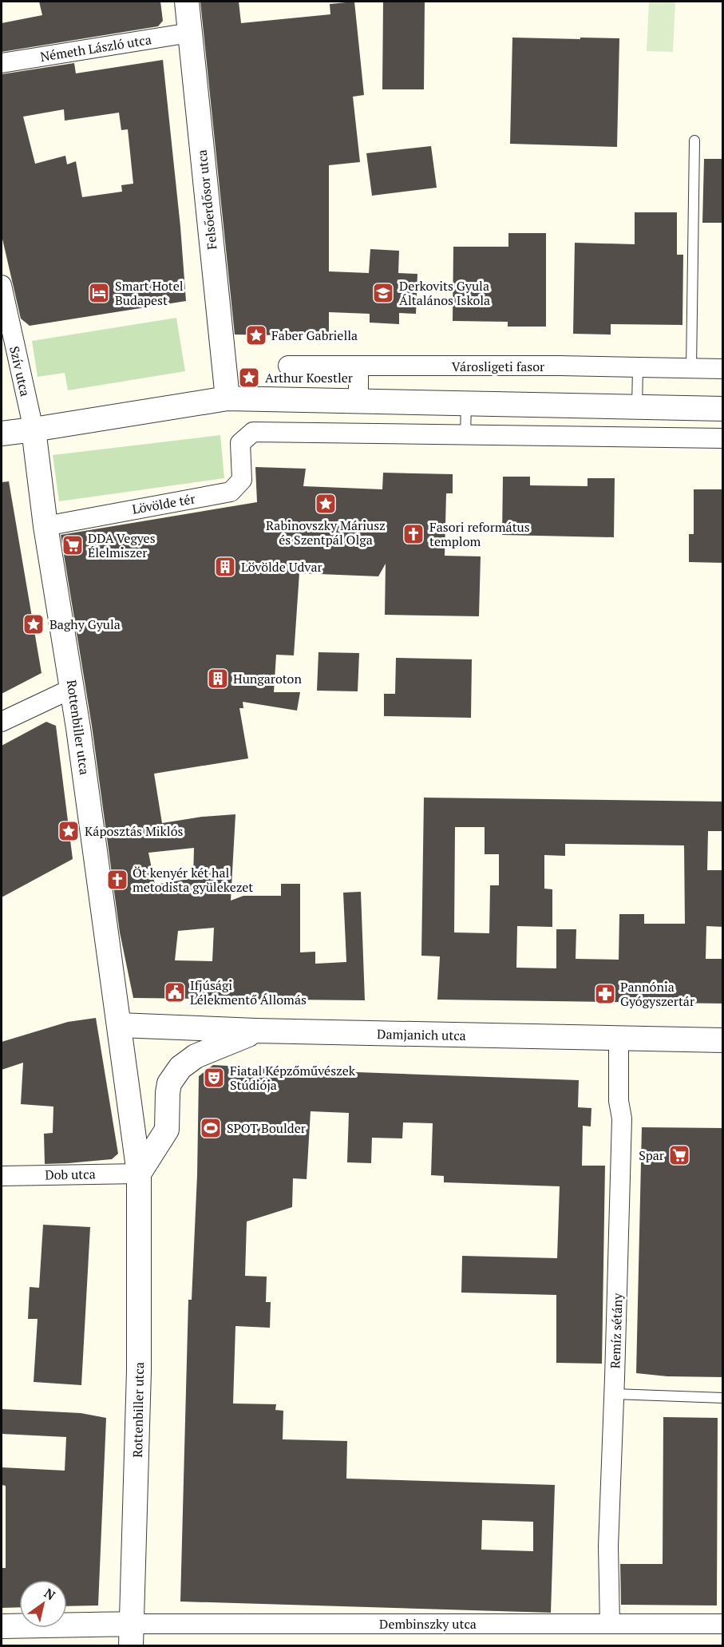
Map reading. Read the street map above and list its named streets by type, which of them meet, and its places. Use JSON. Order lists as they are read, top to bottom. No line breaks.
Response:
{"streets":{"street":["Németh László utca","Felsőerdősor utca","Városligeti fasor","Szív utca","Lövölde tér","Rottenbiller utca","Damjanich utca","Dob utca","Remíz sétány","Dembinszky utca"]},"crossings":[["Németh László utca","Felsőerdősor utca"],["Szív utca","Rottenbiller utca"],["Lövölde tér","Rottenbiller utca"],["Rottenbiller utca","Damjanich utca"],["Rottenbiller utca","Dob utca"],["Rottenbiller utca","Dembinszky utca"],["Damjanich utca","Remíz sétány"],["Remíz sétány","Dembinszky utca"]],"places":{"hotel":["Smart Hotel Budapest"],"school or university":["Derkovits Gyula Általános Iskola"],"place":["Faber Gabriella","Arthur Koestler","Rabinovszky Máriusz és Szentpál Olga","Baghy Gyula","Káposztás Miklós"],"church":["Fasori református templom","Öt kenyér két hal metodista gyülekezet"],"supermarket":["DDA Vegyes Élelmiszer","Spar"],"building":["Lövölde Udvar","Hungaroton"],"public building":["Ifjúsági Lélekmentő Állomás"],"pharmacy":["Pannónia Gyógyszertár"],"theatre":["Fiatal Képzőművészek Stúdiója"],"sports":["SPOT Boulder"]},"north":"top right"}
